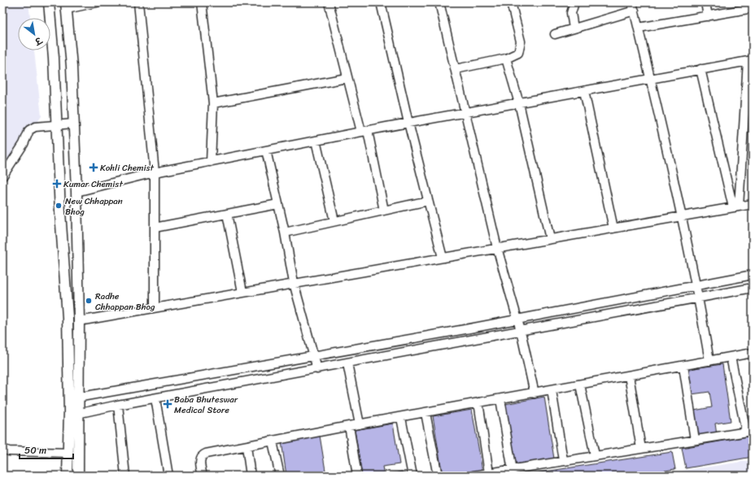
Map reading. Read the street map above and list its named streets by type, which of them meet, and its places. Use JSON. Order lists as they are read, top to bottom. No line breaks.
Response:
{"places":{"health":["Kohli Chemist","Kumar Chemist","Baba Bhuteswar Medical Store"],"other":["New Chhappan Bhog","Radhe Chhappan Bhog"]},"scale_bar":"50 m","north":"bottom right"}
